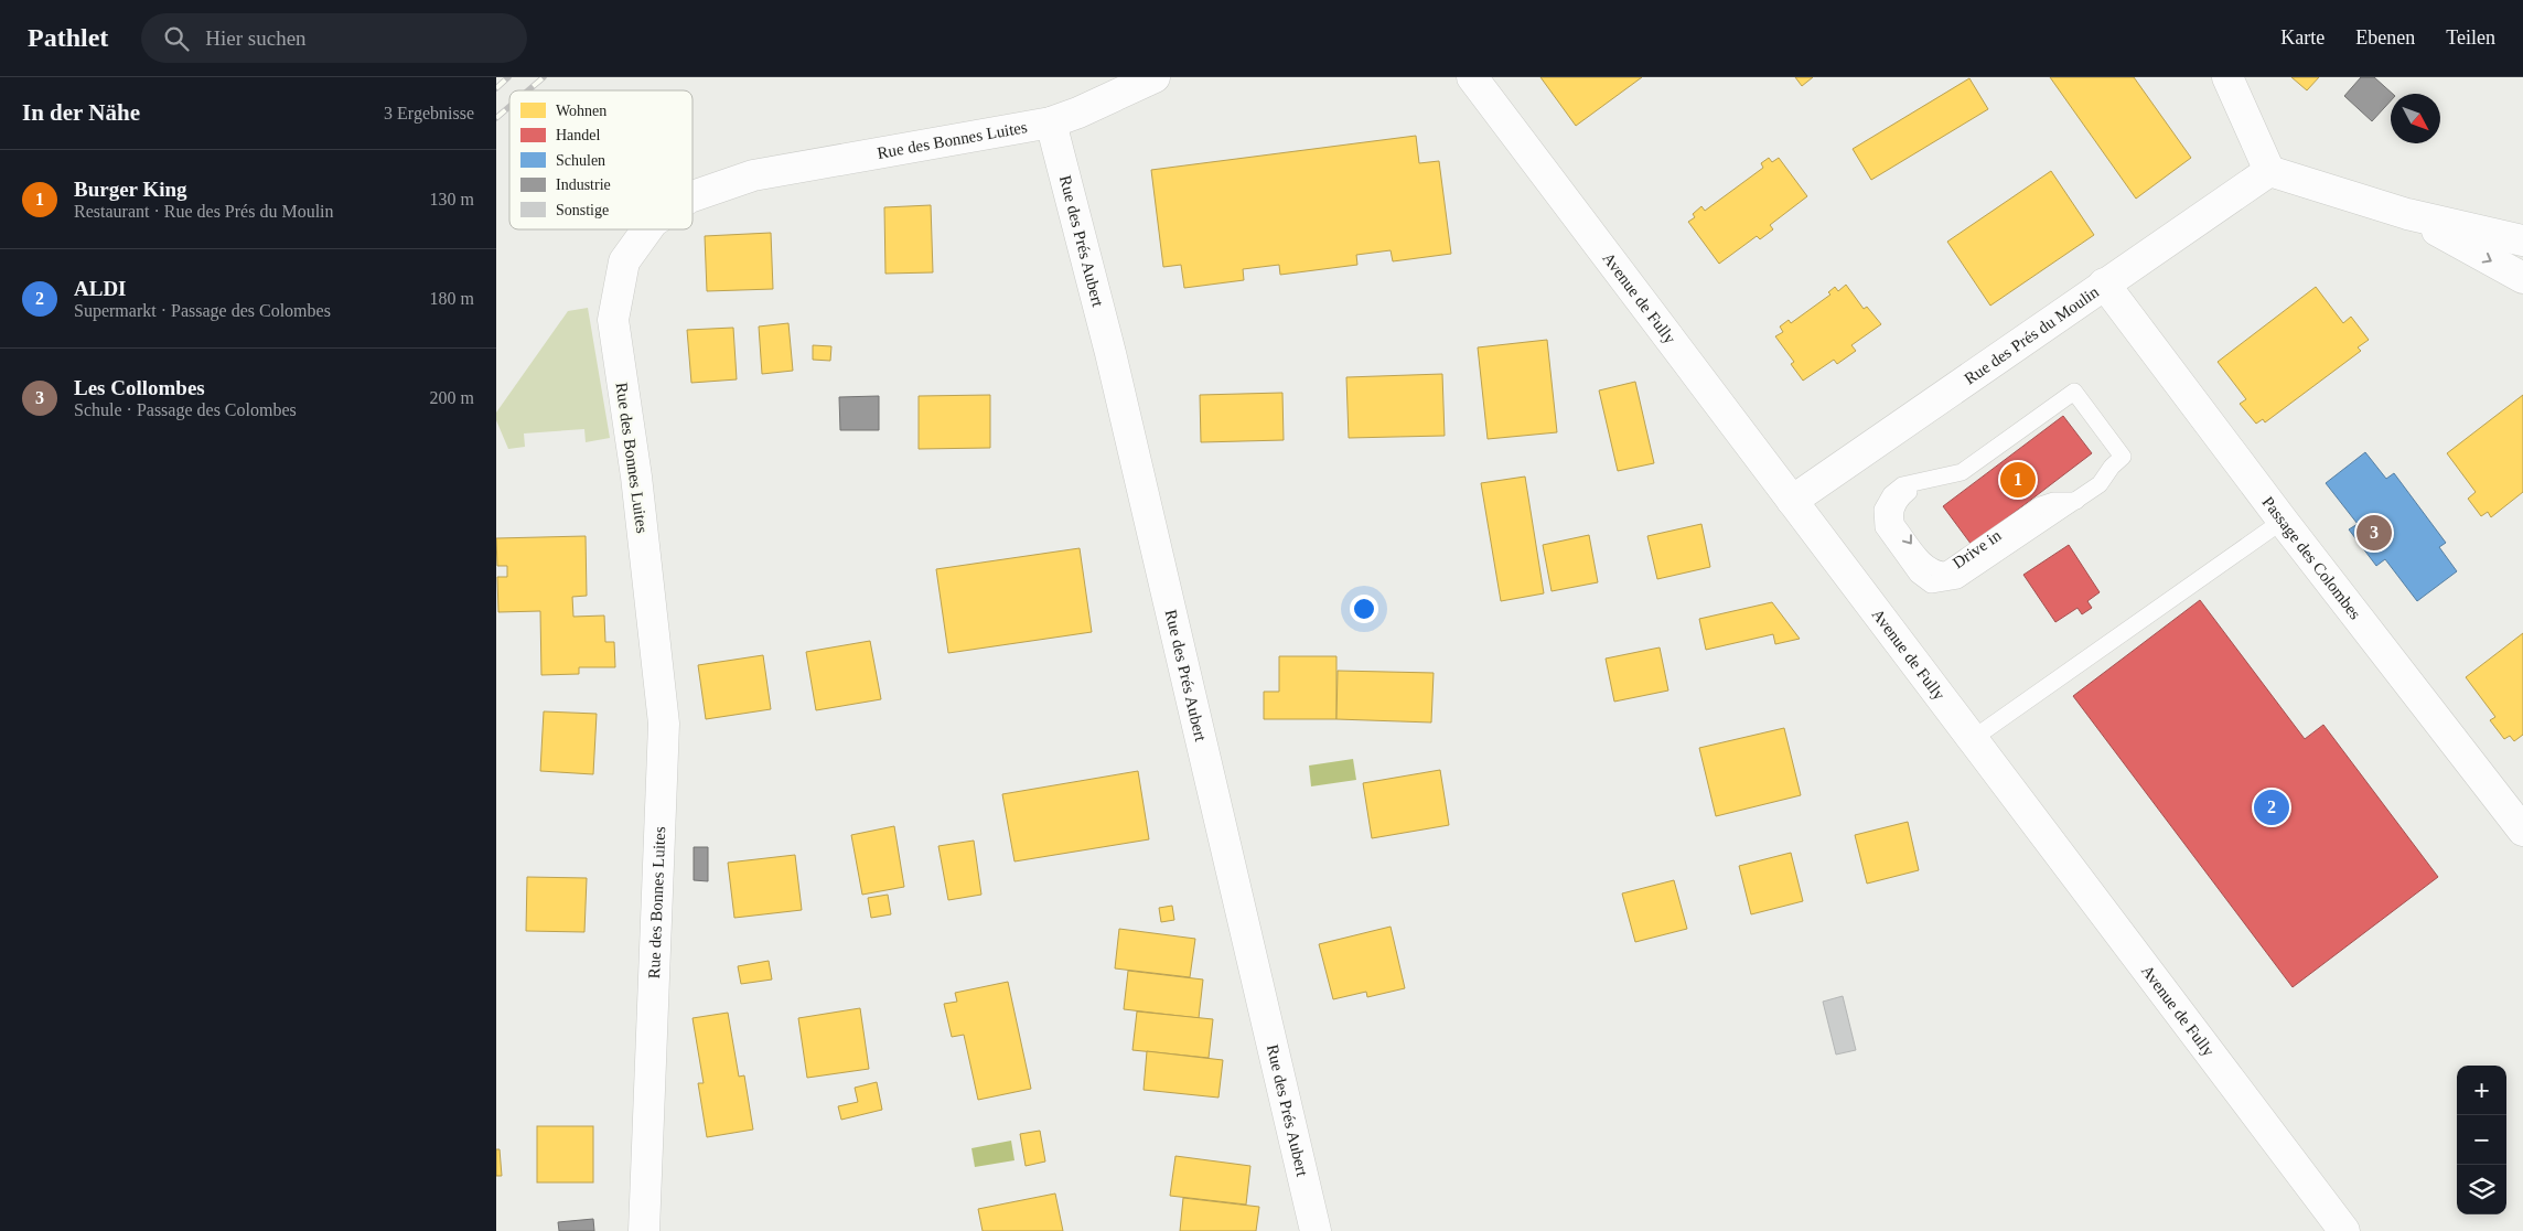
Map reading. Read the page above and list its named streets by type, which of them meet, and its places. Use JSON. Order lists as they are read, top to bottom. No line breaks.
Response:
{"streets":{"street":["Rue des Bonnes Luites","Rue des Prés Aubert","Avenue de Fully","Rue des Prés du Moulin","Passage des Colombes"]},"crossings":[["Rue des Bonnes Luites","Rue des Prés Aubert"],["Avenue de Fully","Rue des Prés du Moulin"],["Rue des Prés du Moulin","Passage des Colombes"]],"legend":["Wohnen","Handel","Schulen","Industrie","Sonstige"],"north":"bottom right","page":{"header":"Pathlet","search":"Hier suchen","nav":["Karte","Ebenen","Teilen"],"heading":["In der Nähe","3 Ergebnisse"],"list":[{"mark":"1","name":"Burger King","note":"Restaurant · Rue des Prés du Moulin","value":"130 m"},{"mark":"2","name":"ALDI","note":"Supermarkt · Passage des Colombes","value":"180 m"},{"mark":"3","name":"Les Collombes","note":"Schule · Passage des Colombes","value":"200 m"}],"pins":["1","3","2"],"map_buttons":["+","−"]}}
